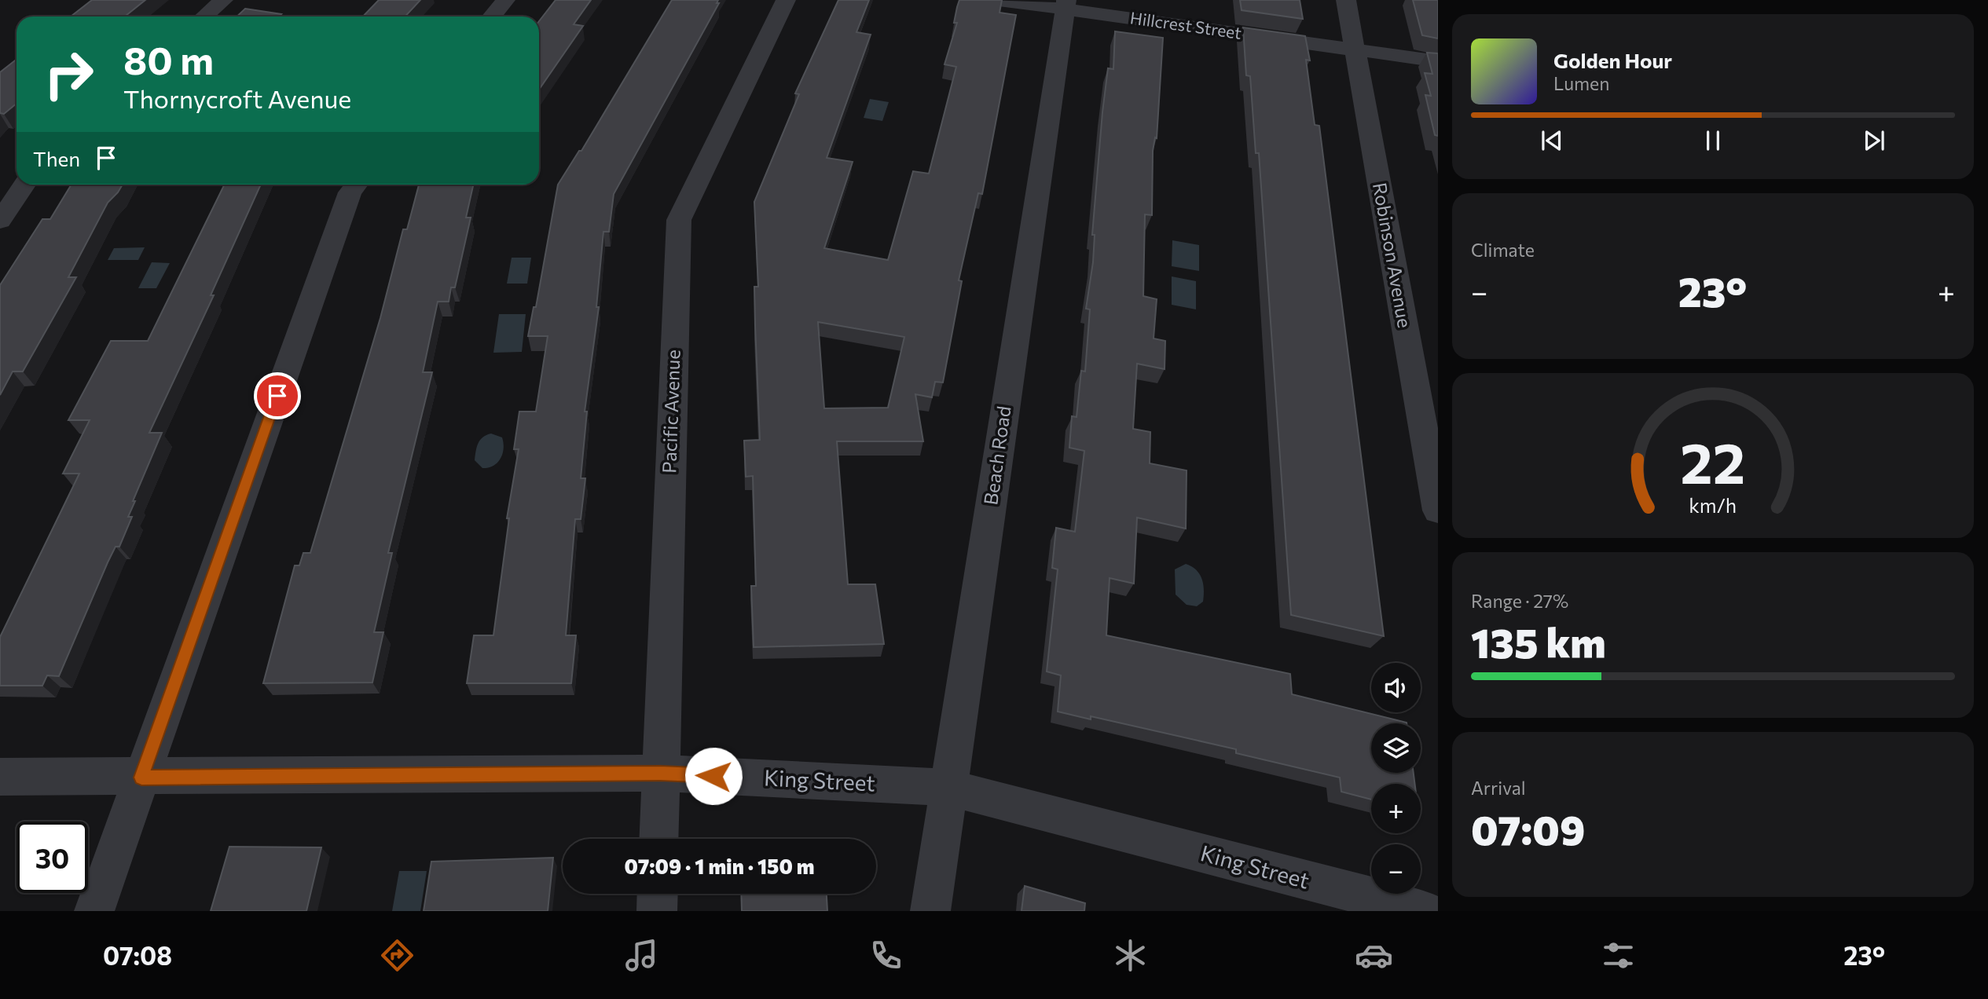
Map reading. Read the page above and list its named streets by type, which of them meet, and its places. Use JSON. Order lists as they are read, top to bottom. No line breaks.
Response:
{"streets":{"street":["Hillcrest Street","Robinson Avenue","Pacific Avenue","Beach Road","King Street"]},"crossings":[["Hillcrest Street","Robinson Avenue"],["Hillcrest Street","Beach Road"],["Pacific Avenue","King Street"],["Beach Road","King Street"]],"page":{"turn":["80 m","Thornycroft Avenue"],"song":["Golden Hour","Lumen"],"then":"Then","tile":["Climate",["Range · 27%","135 km"],["Arrival","07:09"]],"heat":["−","23°","+"],"map_buttons":["+","−"],"limit":"30","trip":"07:09 · 1 min · 150 m","tabs":["07:08","23°"],"gauge":["22","km/h"]}}
